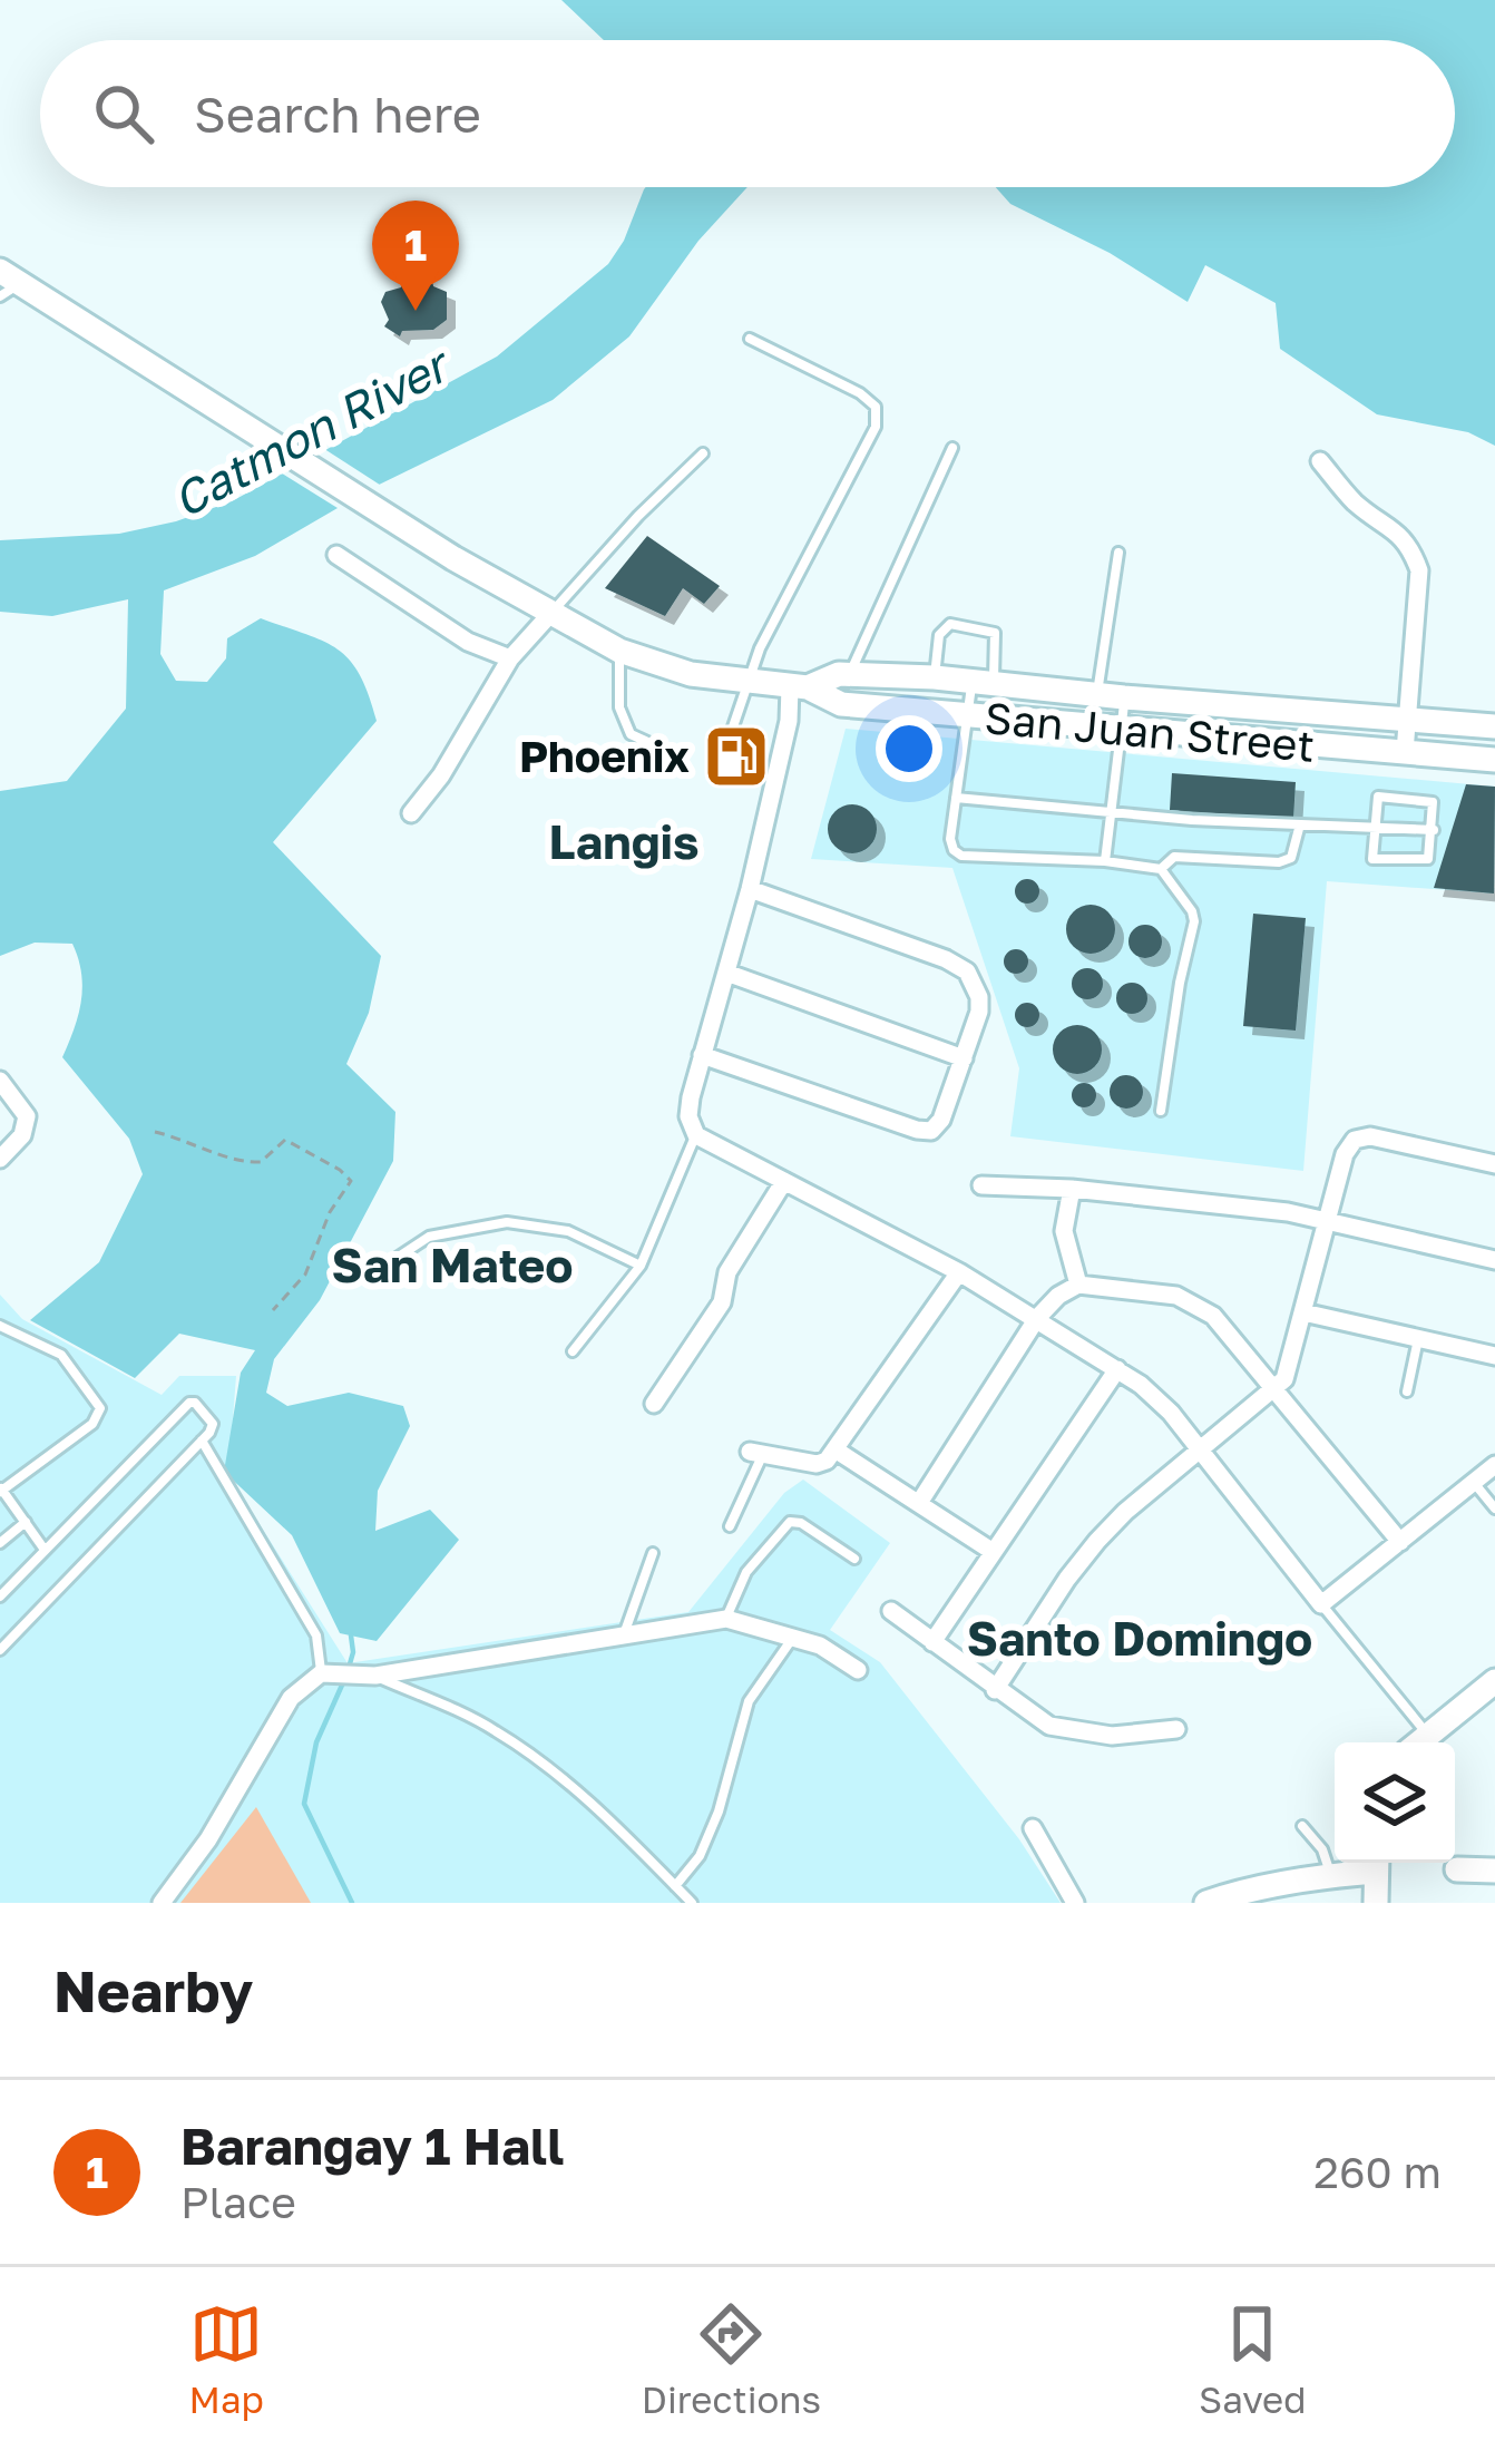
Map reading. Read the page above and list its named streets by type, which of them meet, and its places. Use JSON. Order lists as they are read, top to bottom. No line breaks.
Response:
{"streets":{"main road":["San Juan Street"]},"districts":["Langis","San Mateo","Santo Domingo"],"water":["Catmon River"],"places":{"fuel station":["Phoenix"]},"page":{"search":"Search here","pins":"1","heading":"Nearby","list":[{"mark":"1","name":"Barangay 1 Hall","note":"Place","value":"260 m"}],"nav":["Map","Directions","Saved"]}}
